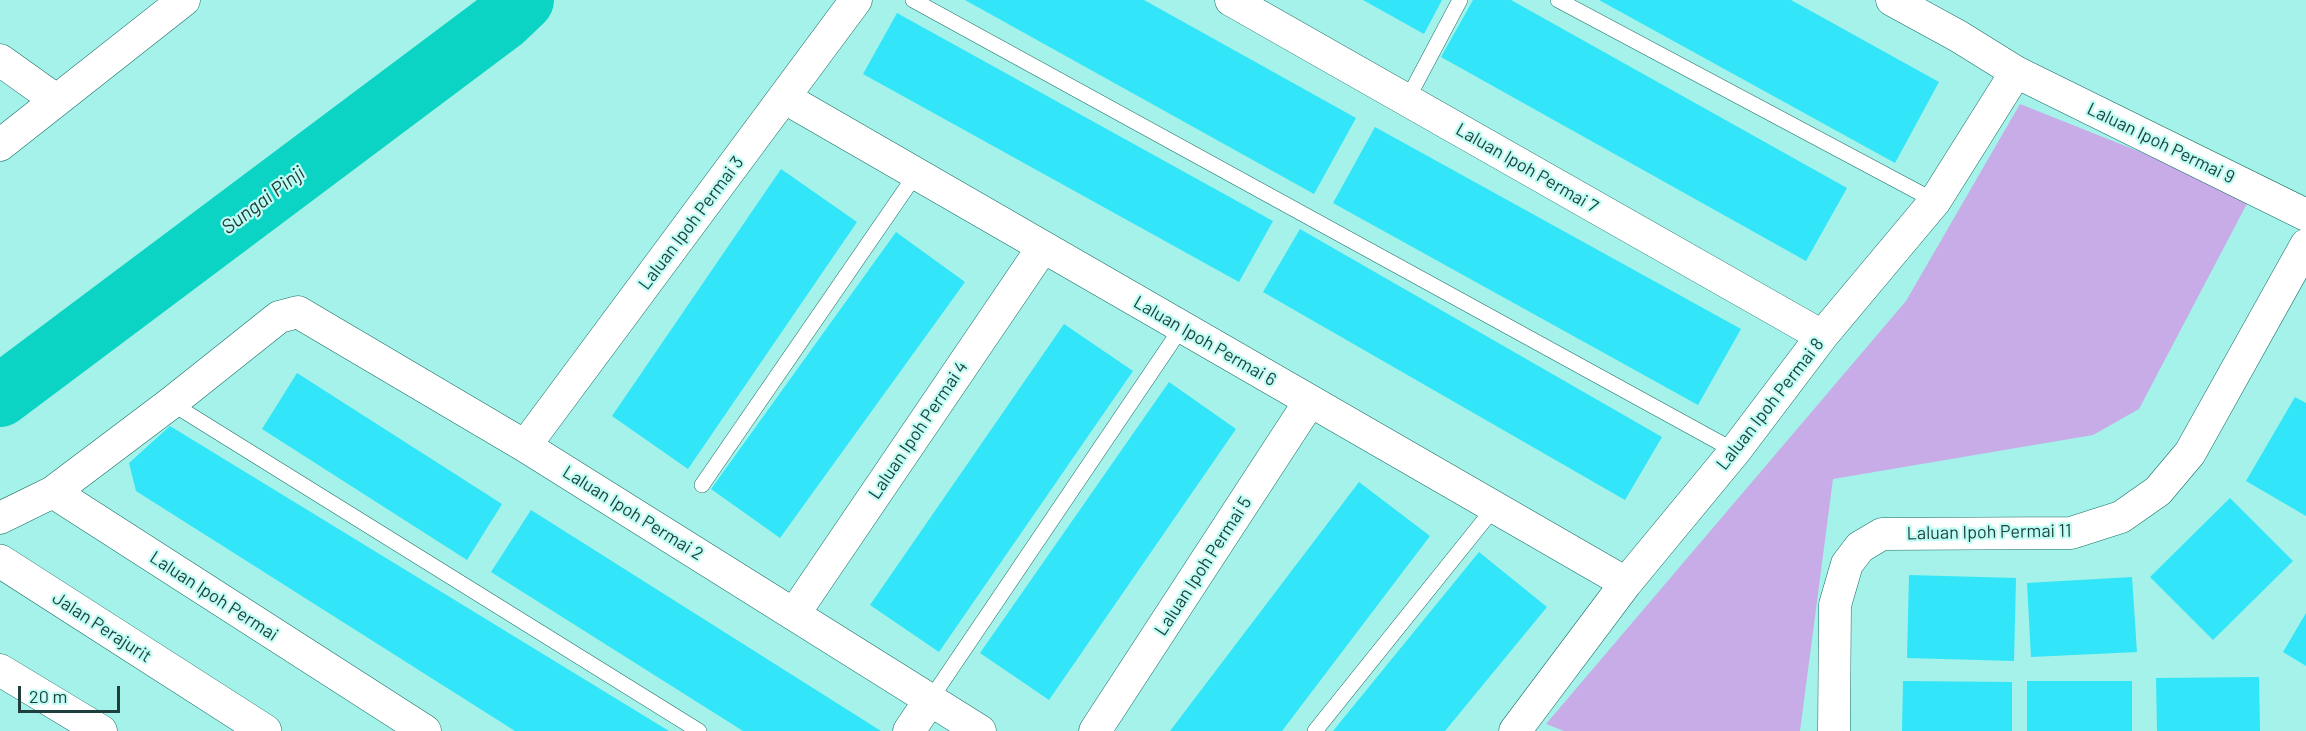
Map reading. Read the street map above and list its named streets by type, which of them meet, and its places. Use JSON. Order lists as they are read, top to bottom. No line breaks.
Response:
{"streets":{"street":["Laluan Ipoh Permai 9","Laluan Ipoh Permai 7","Laluan Ipoh Permai 3","Laluan Ipoh Permai 6","Laluan Ipoh Permai 8","Laluan Ipoh Permai 4","Laluan Ipoh Permai 2","Laluan Ipoh Permai 11","Laluan Ipoh Permai 5","Laluan Ipoh Permai","Jalan Perajurit"]},"crossings":[["Laluan Ipoh Permai 9","Laluan Ipoh Permai 8"],["Laluan Ipoh Permai 7","Laluan Ipoh Permai 8"],["Laluan Ipoh Permai 3","Laluan Ipoh Permai 6"],["Laluan Ipoh Permai 3","Laluan Ipoh Permai 2"],["Laluan Ipoh Permai 6","Laluan Ipoh Permai 8"],["Laluan Ipoh Permai 6","Laluan Ipoh Permai 4"],["Laluan Ipoh Permai 6","Laluan Ipoh Permai 5"],["Laluan Ipoh Permai 4","Laluan Ipoh Permai 2"]],"water":["Sungai Pinji"],"scale_bar":"20 m"}
